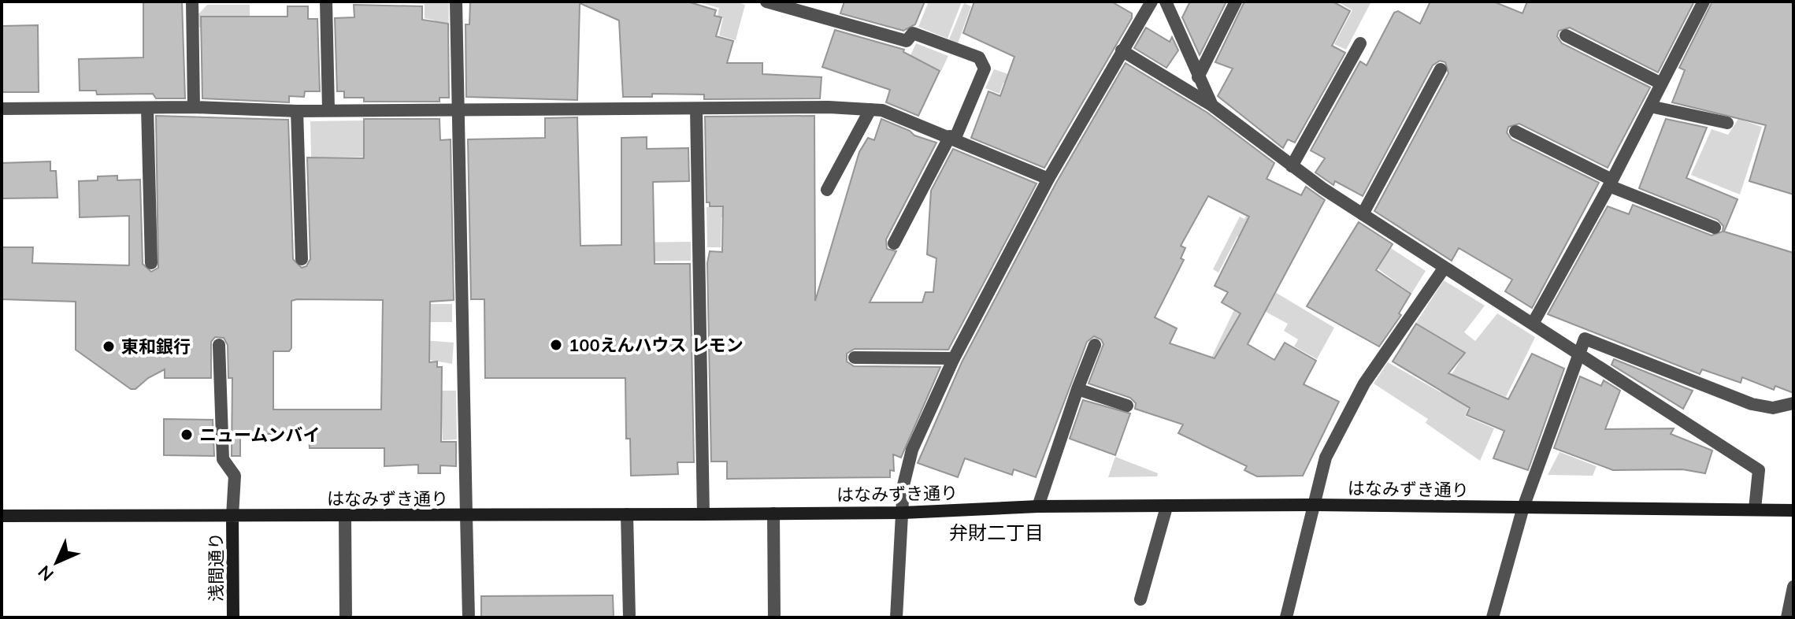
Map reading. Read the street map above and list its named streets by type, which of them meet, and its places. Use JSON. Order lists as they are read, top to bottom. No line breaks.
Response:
{"streets":{"street":["はなみずき通り","浅間通り"]},"crossings":[["はなみずき通り","浅間通り"]],"districts":["弁財二丁目"],"places":["100えんハウス レモン","東和銀行","ニュームンバイ"],"north":"bottom left"}
